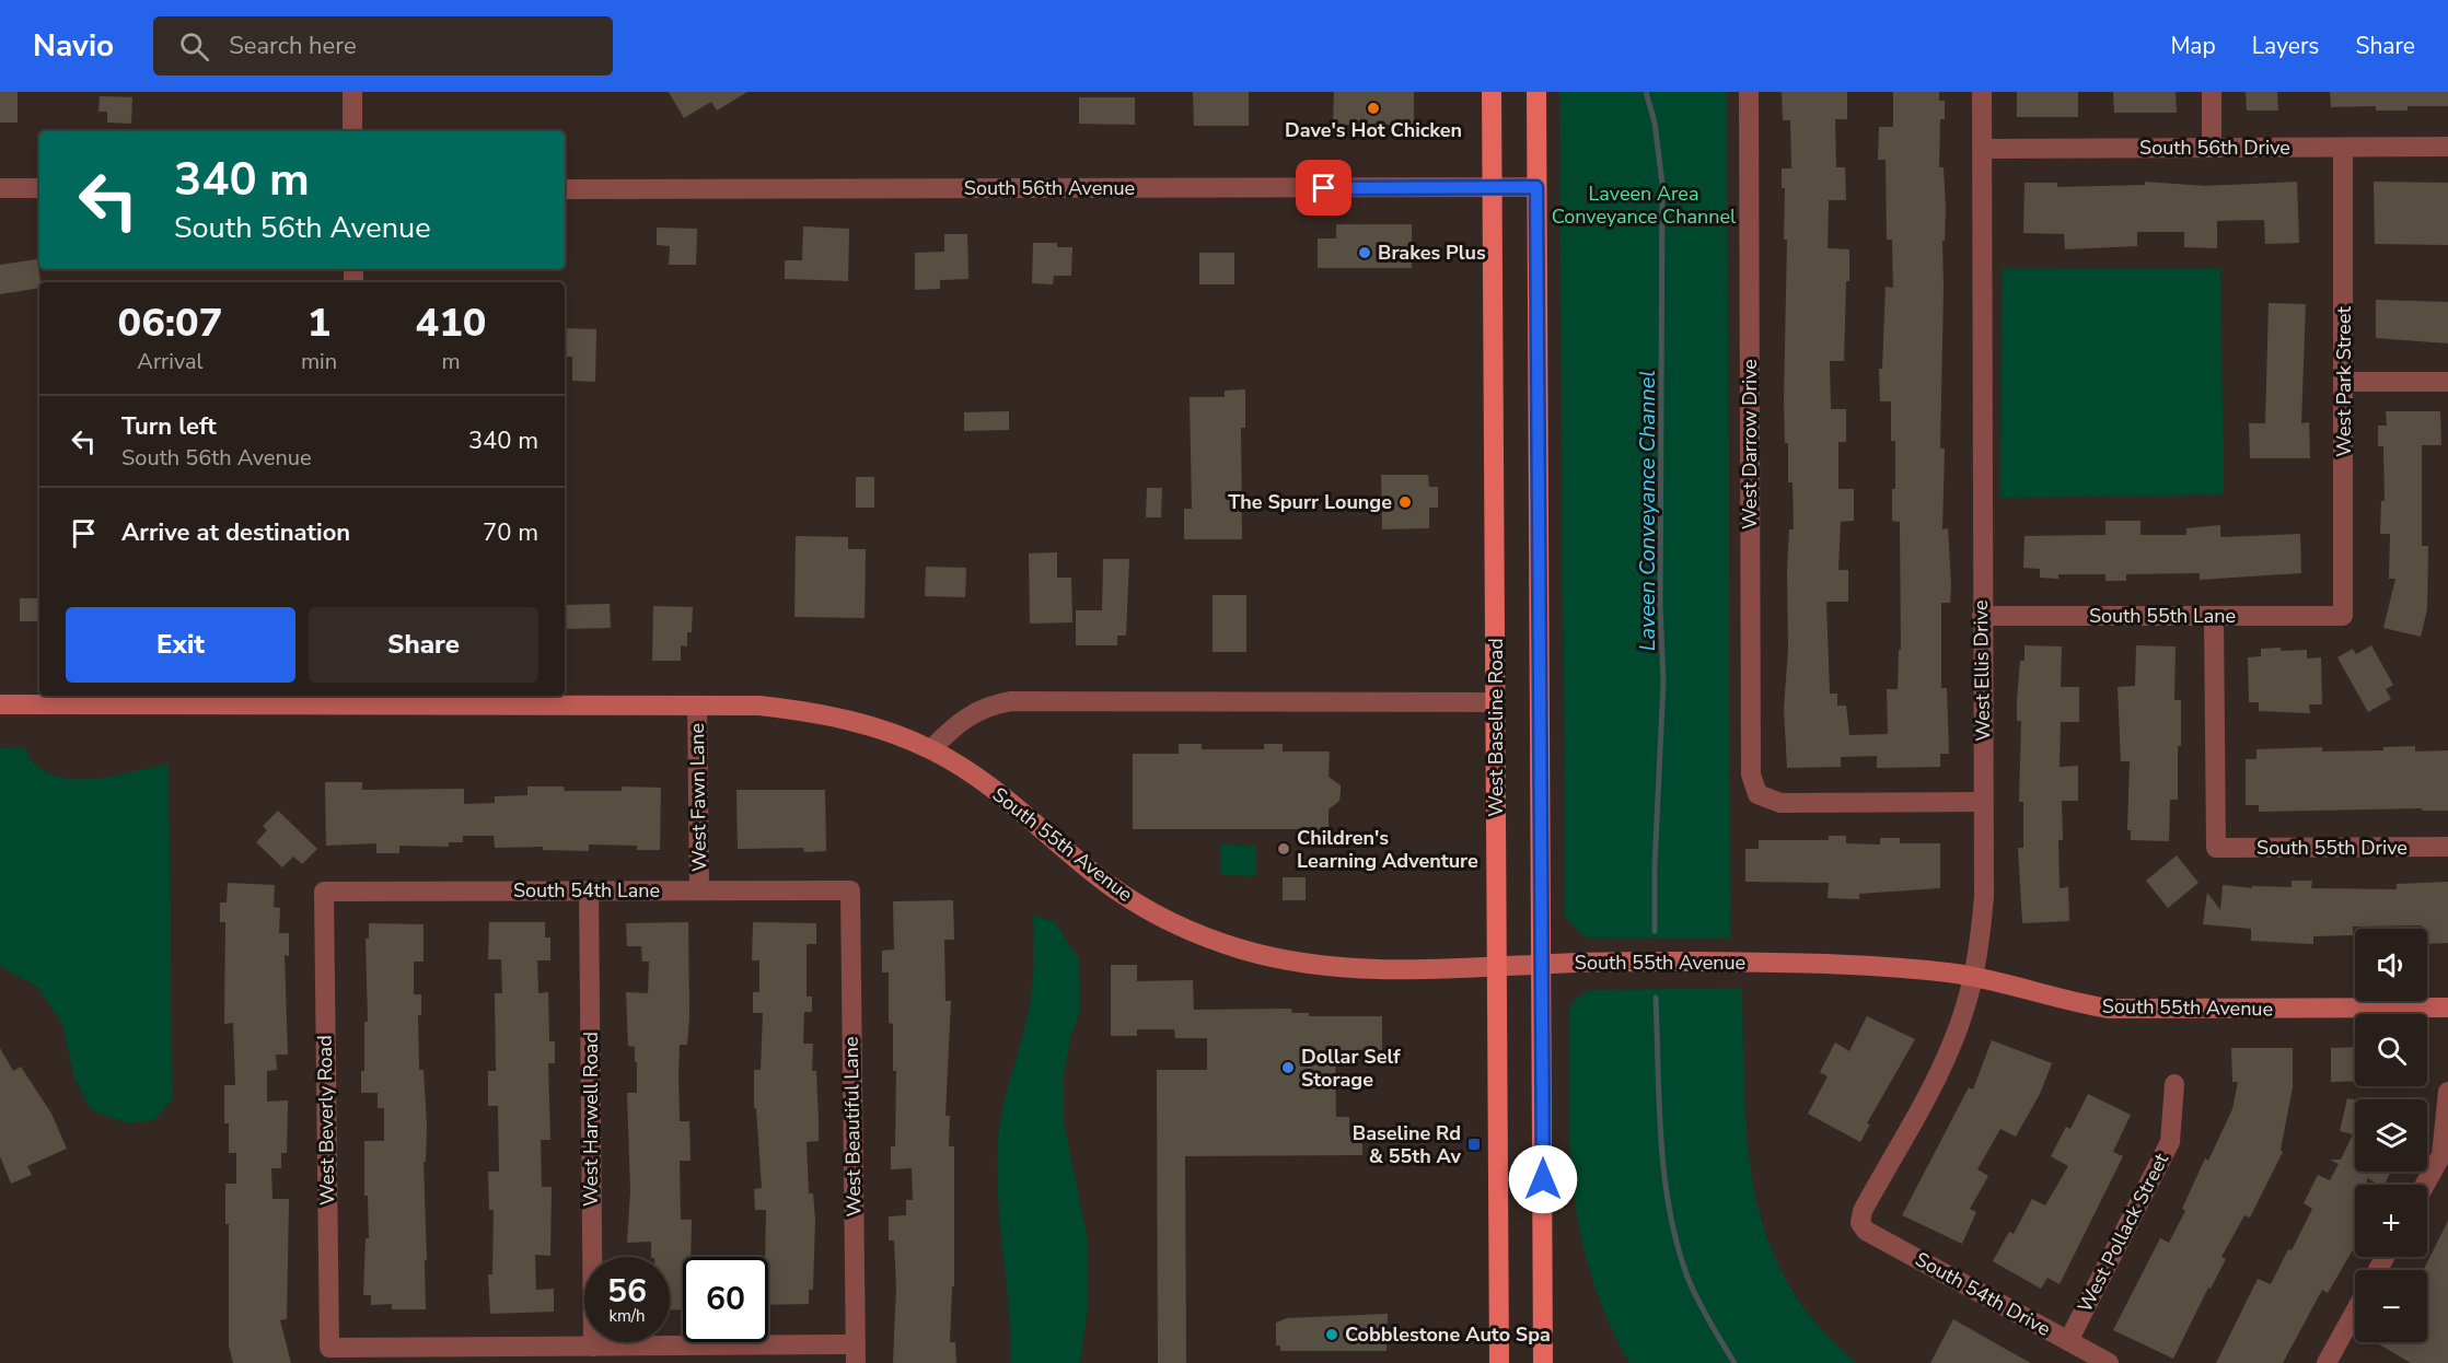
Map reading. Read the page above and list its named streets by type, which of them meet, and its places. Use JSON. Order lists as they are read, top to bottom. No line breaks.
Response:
{"streets":{"main road":["West Baseline Road"],"street":["South 56th Drive","South 56th Avenue","West Park Street","West Darrow Drive","South 55th Lane","West Ellis Drive","West Fawn Lane","South 55th Avenue","South 55th Drive","South 54th Lane","West Harwell Road","West Beverly Road","West Beautiful Lane","West Pollack Street","South 54th Drive"]},"crossings":[["South 56th Drive","West Park Street"],["South 56th Drive","West Ellis Drive"],["South 56th Avenue","West Baseline Road"],["West Park Street","South 55th Lane"],["West Darrow Drive","West Ellis Drive"],["South 55th Lane","West Ellis Drive"],["South 55th Lane","South 55th Drive"],["West Ellis Drive","South 55th Avenue"],["West Ellis Drive","South 54th Drive"],["West Baseline Road","South 55th Avenue"],["West Fawn Lane","South 55th Avenue"],["West Fawn Lane","South 54th Lane"],["South 54th Lane","West Harwell Road"],["South 54th Lane","West Beverly Road"],["South 54th Lane","West Beautiful Lane"],["West Pollack Street","South 54th Drive"]],"water":["Laveen Conveyance Channel"],"parks":["Laveen Area Conveyance Channel"],"places":{"other":["Dave's Hot Chicken","Brakes Plus","The Spurr Lounge","Children's Learning Adventure","Dollar Self Storage","Cobblestone Auto Spa"],"transit":["Baseline Rd & 55th Av"]},"page":{"header":"Navio","search":"Search here","nav":["Map","Layers","Share"],"turn":["340 m","South 56th Avenue"],"eta":["06:07","Arrival","1","min","410","m"],"list":[{"name":"Turn left","note":"South 56th Avenue","value":"340 m"},{"name":"Arrive at destination","value":"70 m"}],"buttons":["Exit","Share"],"map_buttons":["+","−"],"speed":"56 km/h","limit":"60"}}
